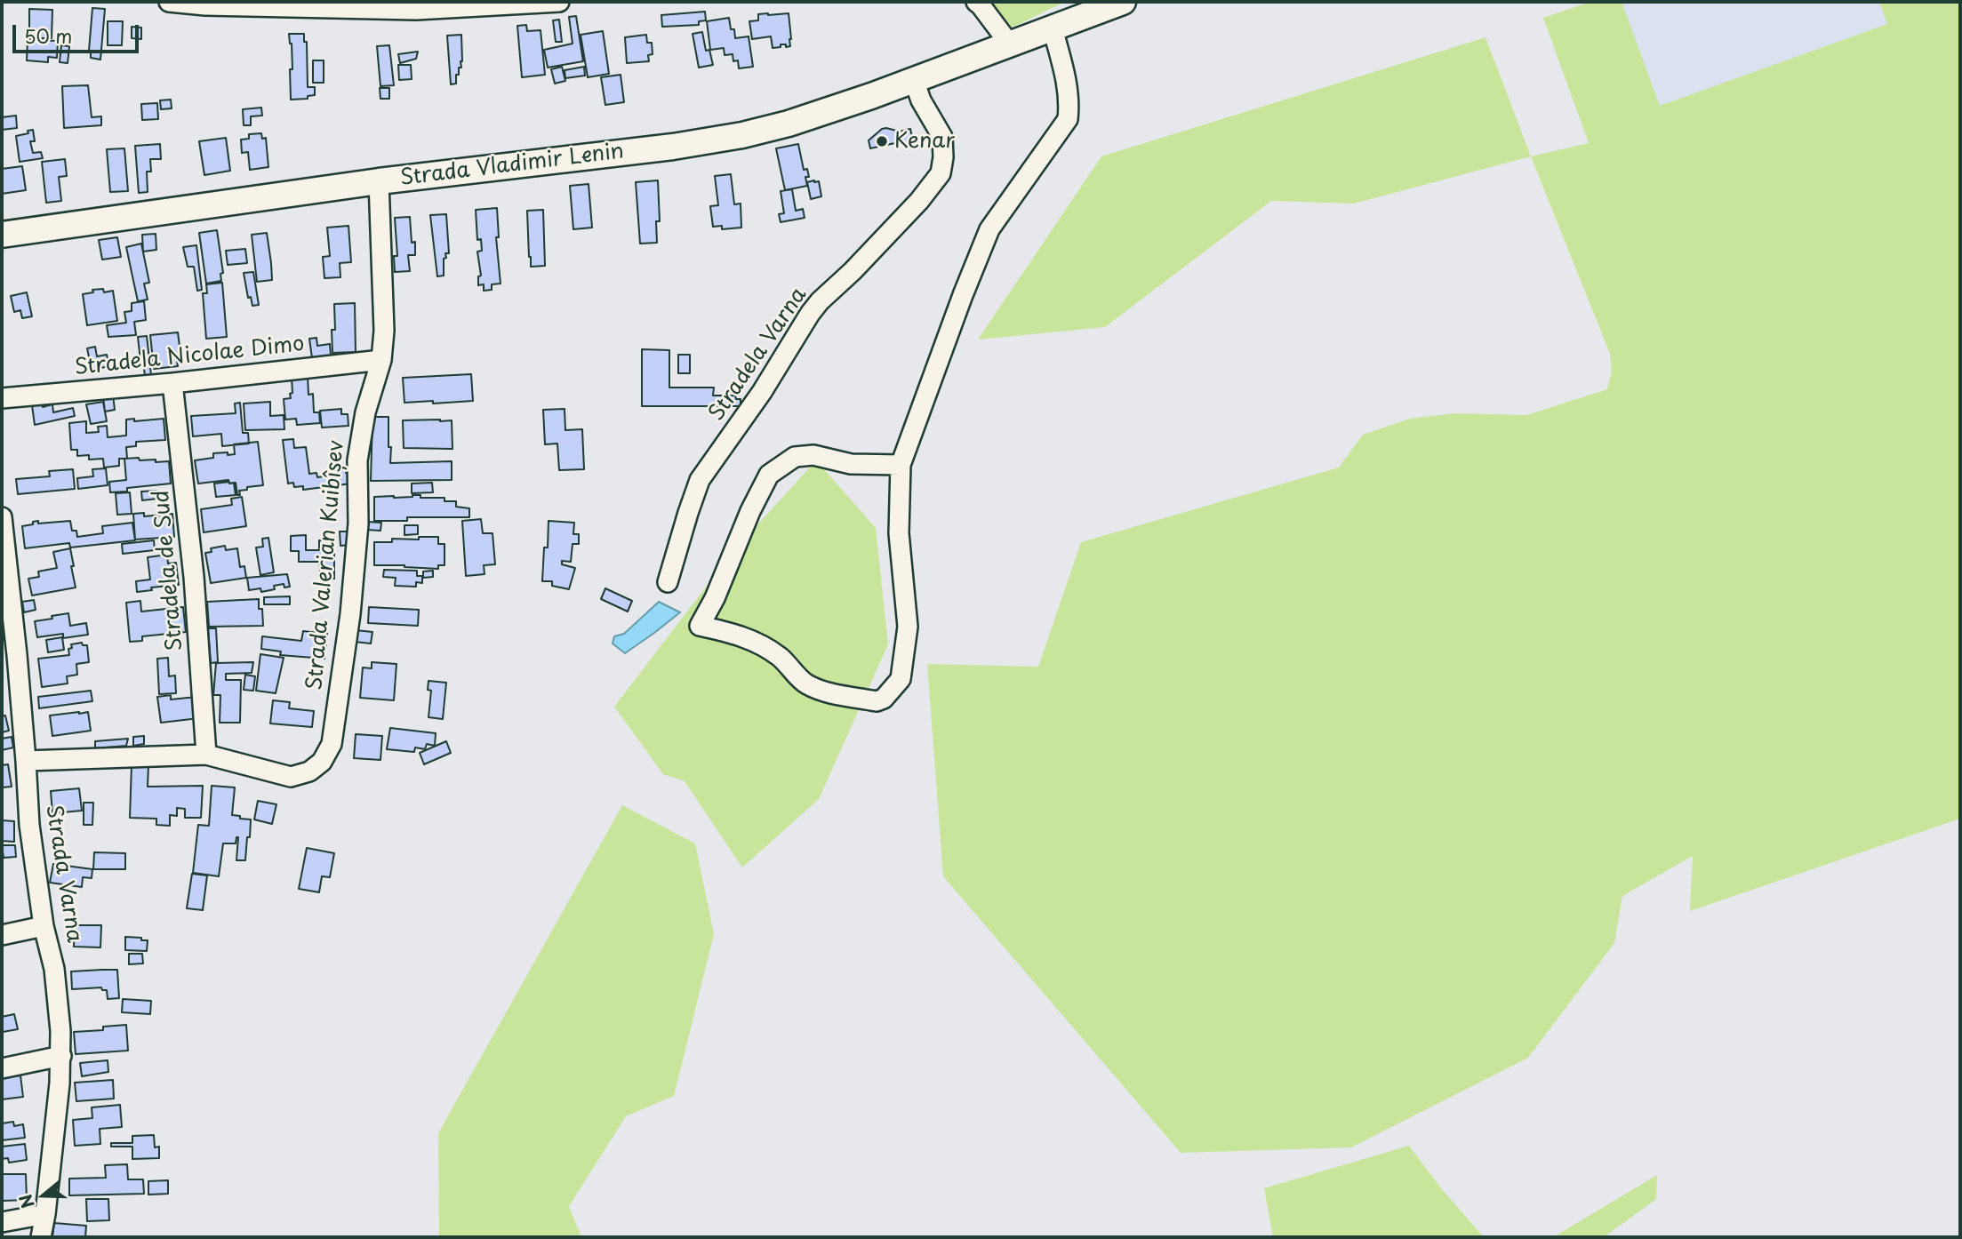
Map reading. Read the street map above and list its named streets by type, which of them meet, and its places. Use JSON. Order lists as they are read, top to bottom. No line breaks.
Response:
{"streets":{"main road":["Strada Vladimir Lenin"],"street":["Stradela Varna","Stradela Nicolae Dimo","Strada Valerian Kuibîșev","Stradela de Sud","Strada Varna"]},"crossings":[["Strada Vladimir Lenin","Stradela Varna"],["Strada Vladimir Lenin","Strada Valerian Kuibîșev"],["Stradela Nicolae Dimo","Strada Valerian Kuibîșev"],["Stradela Nicolae Dimo","Stradela de Sud"],["Strada Valerian Kuibîșev","Stradela de Sud"],["Strada Valerian Kuibîșev","Strada Varna"]],"places":["Kenar"],"scale_bar":"50 m","north":"left"}
